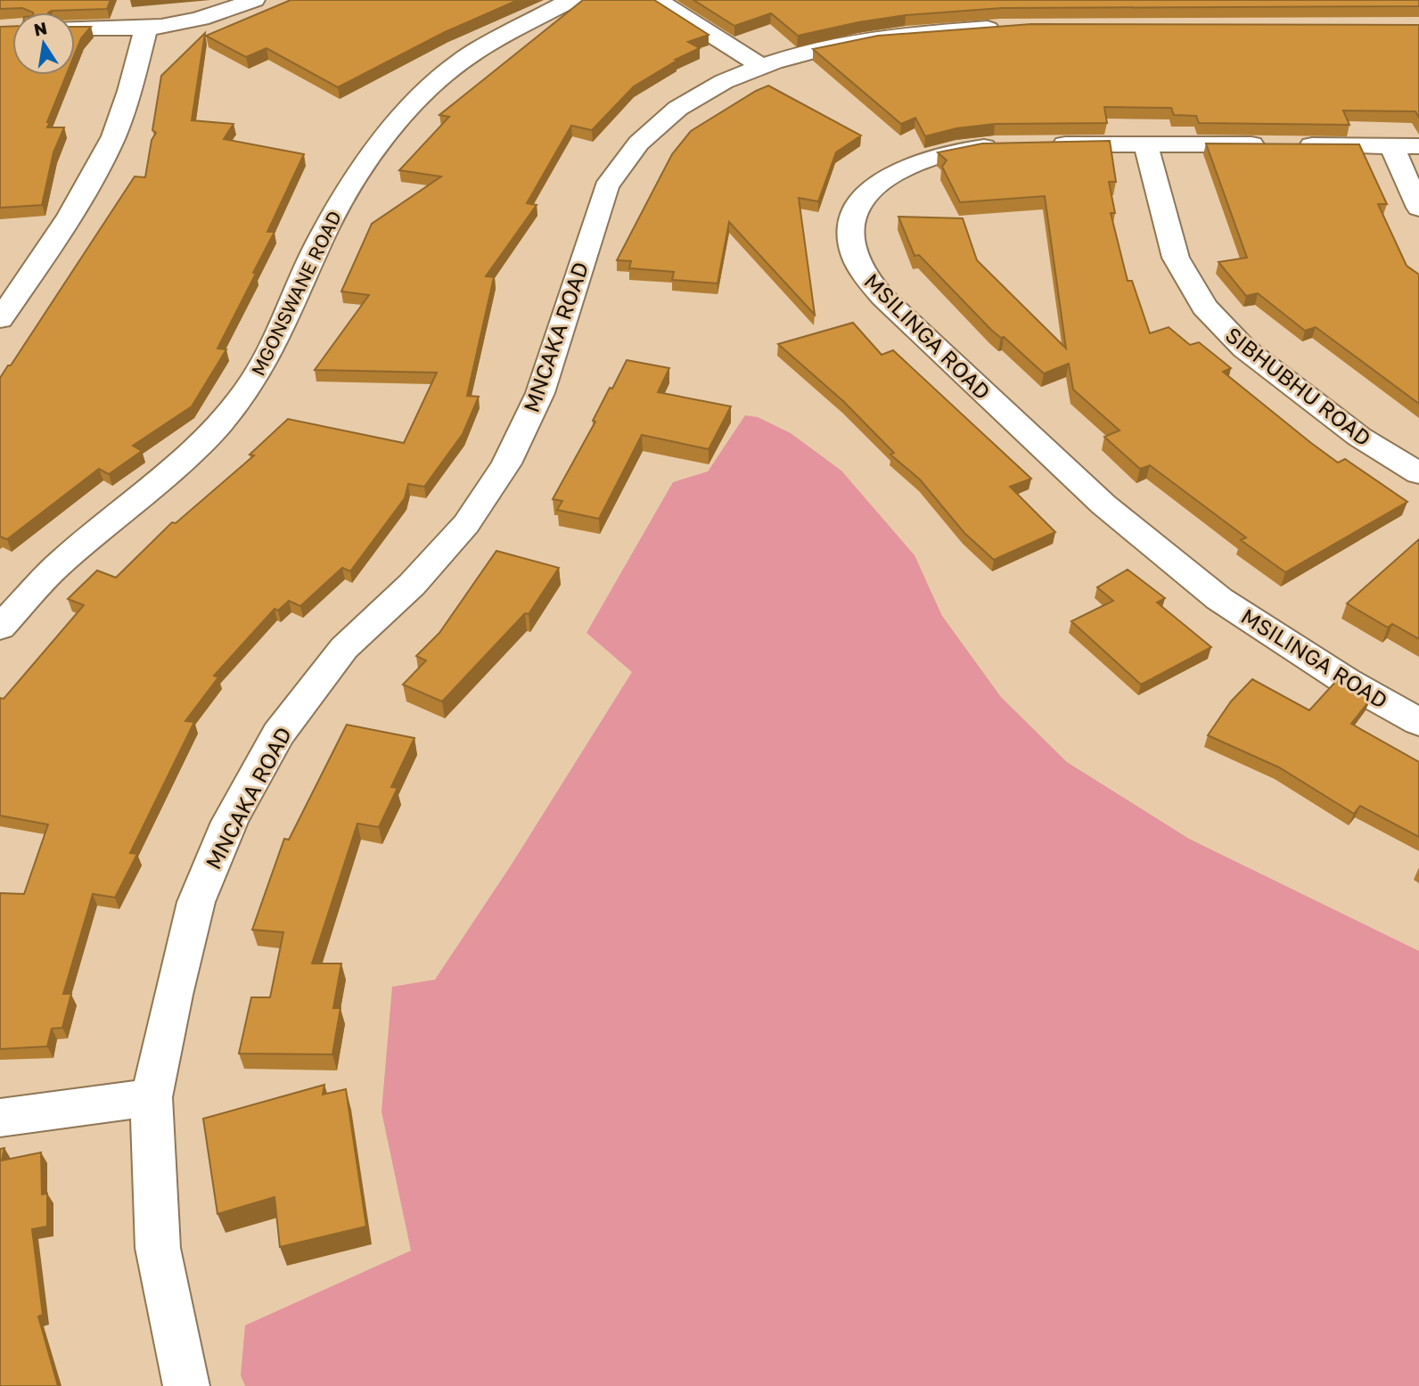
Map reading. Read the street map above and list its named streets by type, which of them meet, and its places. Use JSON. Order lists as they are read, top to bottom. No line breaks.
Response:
{"streets":{"street":["MGONSWANE ROAD","MSILINGA ROAD","MNCAKA ROAD","SIBHUBHU ROAD"]},"crossings":[["MSILINGA ROAD","SIBHUBHU ROAD"]],"north":"top"}
